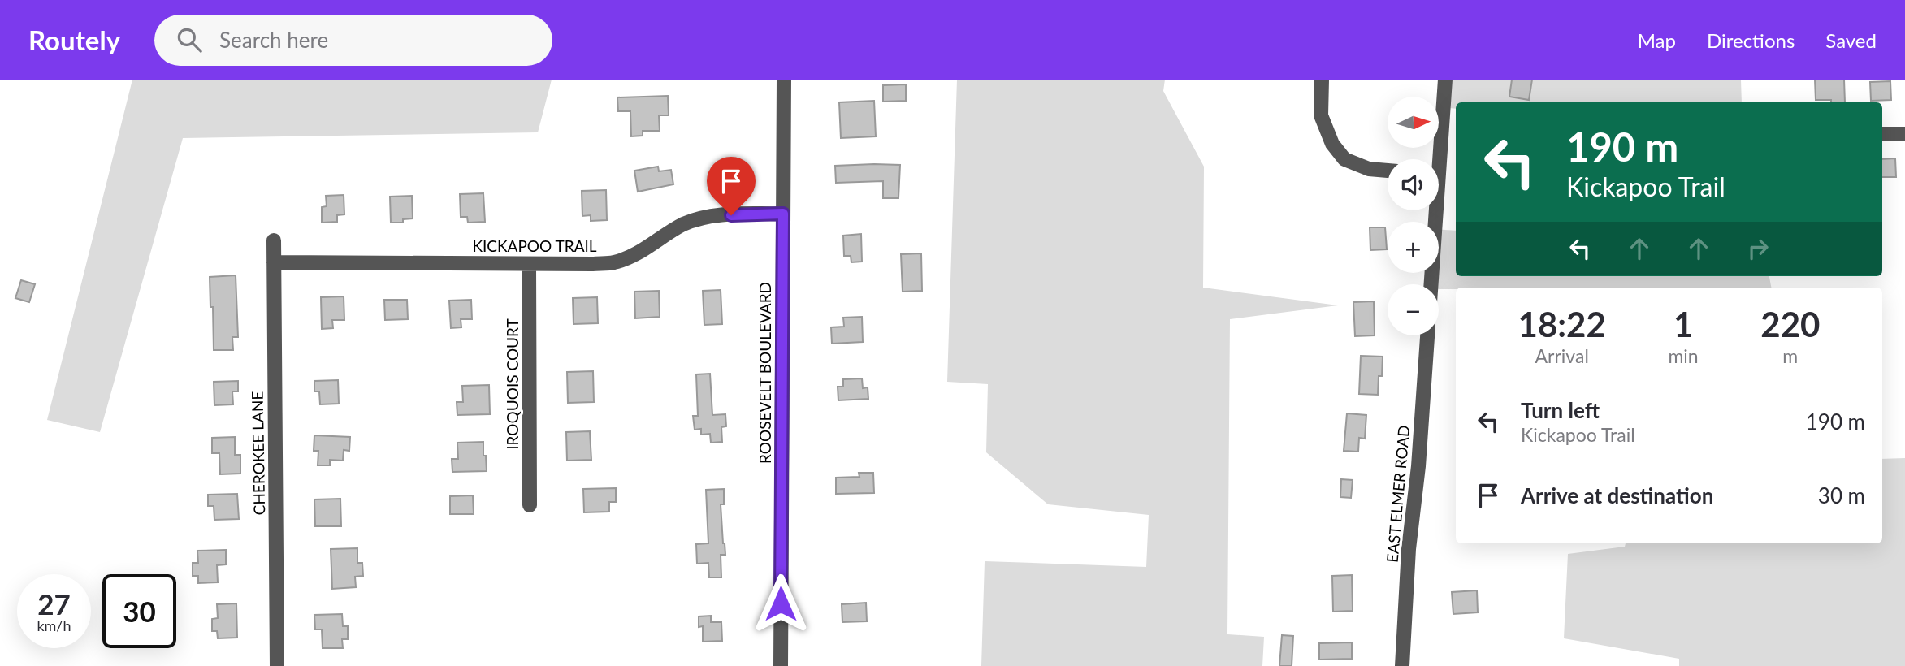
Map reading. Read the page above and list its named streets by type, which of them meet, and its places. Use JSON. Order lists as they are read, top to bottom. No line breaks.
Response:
{"streets":{"street":["KICKAPOO TRAIL","ROOSEVELT BOULEVARD","IROQUOIS COURT","CHEROKEE LANE","EAST ELMER ROAD"]},"crossings":[["KICKAPOO TRAIL","ROOSEVELT BOULEVARD"],["KICKAPOO TRAIL","IROQUOIS COURT"],["KICKAPOO TRAIL","CHEROKEE LANE"]],"north":"right","page":{"header":"Routely","search":"Search here","nav":["Map","Directions","Saved"],"map_buttons":["+","−"],"turn":["190 m","Kickapoo Trail"],"eta":["18:22","Arrival","1","min","220","m"],"list":[{"name":"Turn left","note":"Kickapoo Trail","value":"190 m"},{"name":"Arrive at destination","value":"30 m"}],"speed":"27 km/h","limit":"30"}}
